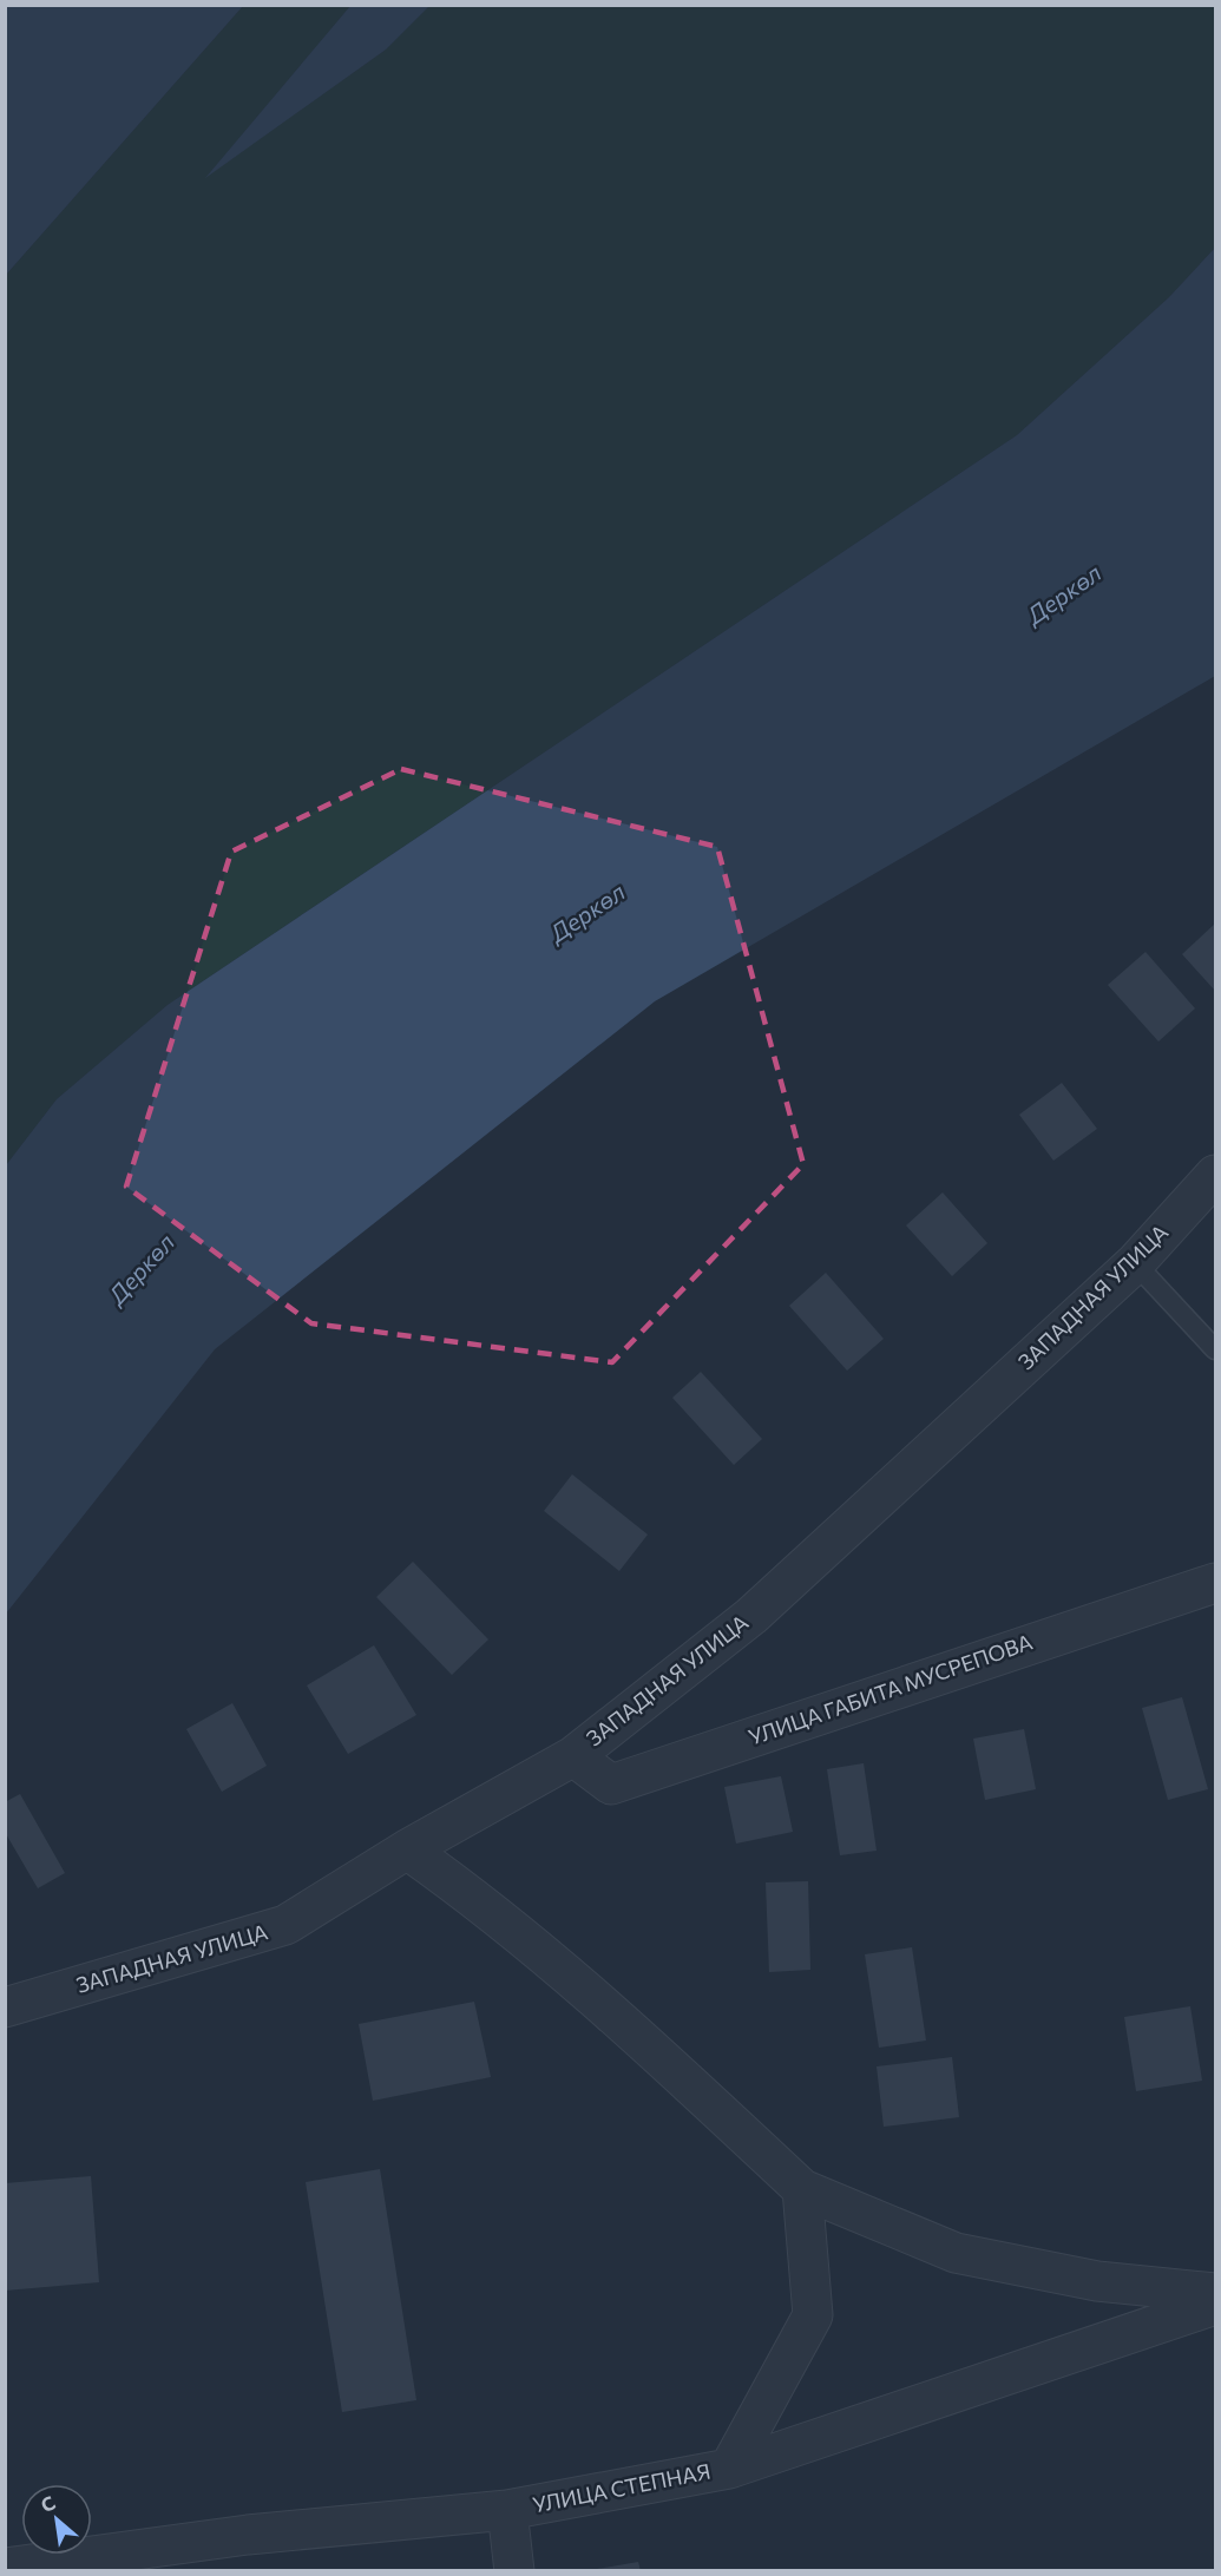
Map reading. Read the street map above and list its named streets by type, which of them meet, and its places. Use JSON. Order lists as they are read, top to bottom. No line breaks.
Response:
{"streets":{"street":["ЗАПАДНАЯ УЛИЦА","УЛИЦА ГАБИТА МУСРЕПОВА","УЛИЦА СТЕПНАЯ"]},"crossings":[["ЗАПАДНАЯ УЛИЦА","УЛИЦА ГАБИТА МУСРЕПОВА"]],"water":["Деркөл"],"north":"top left"}
